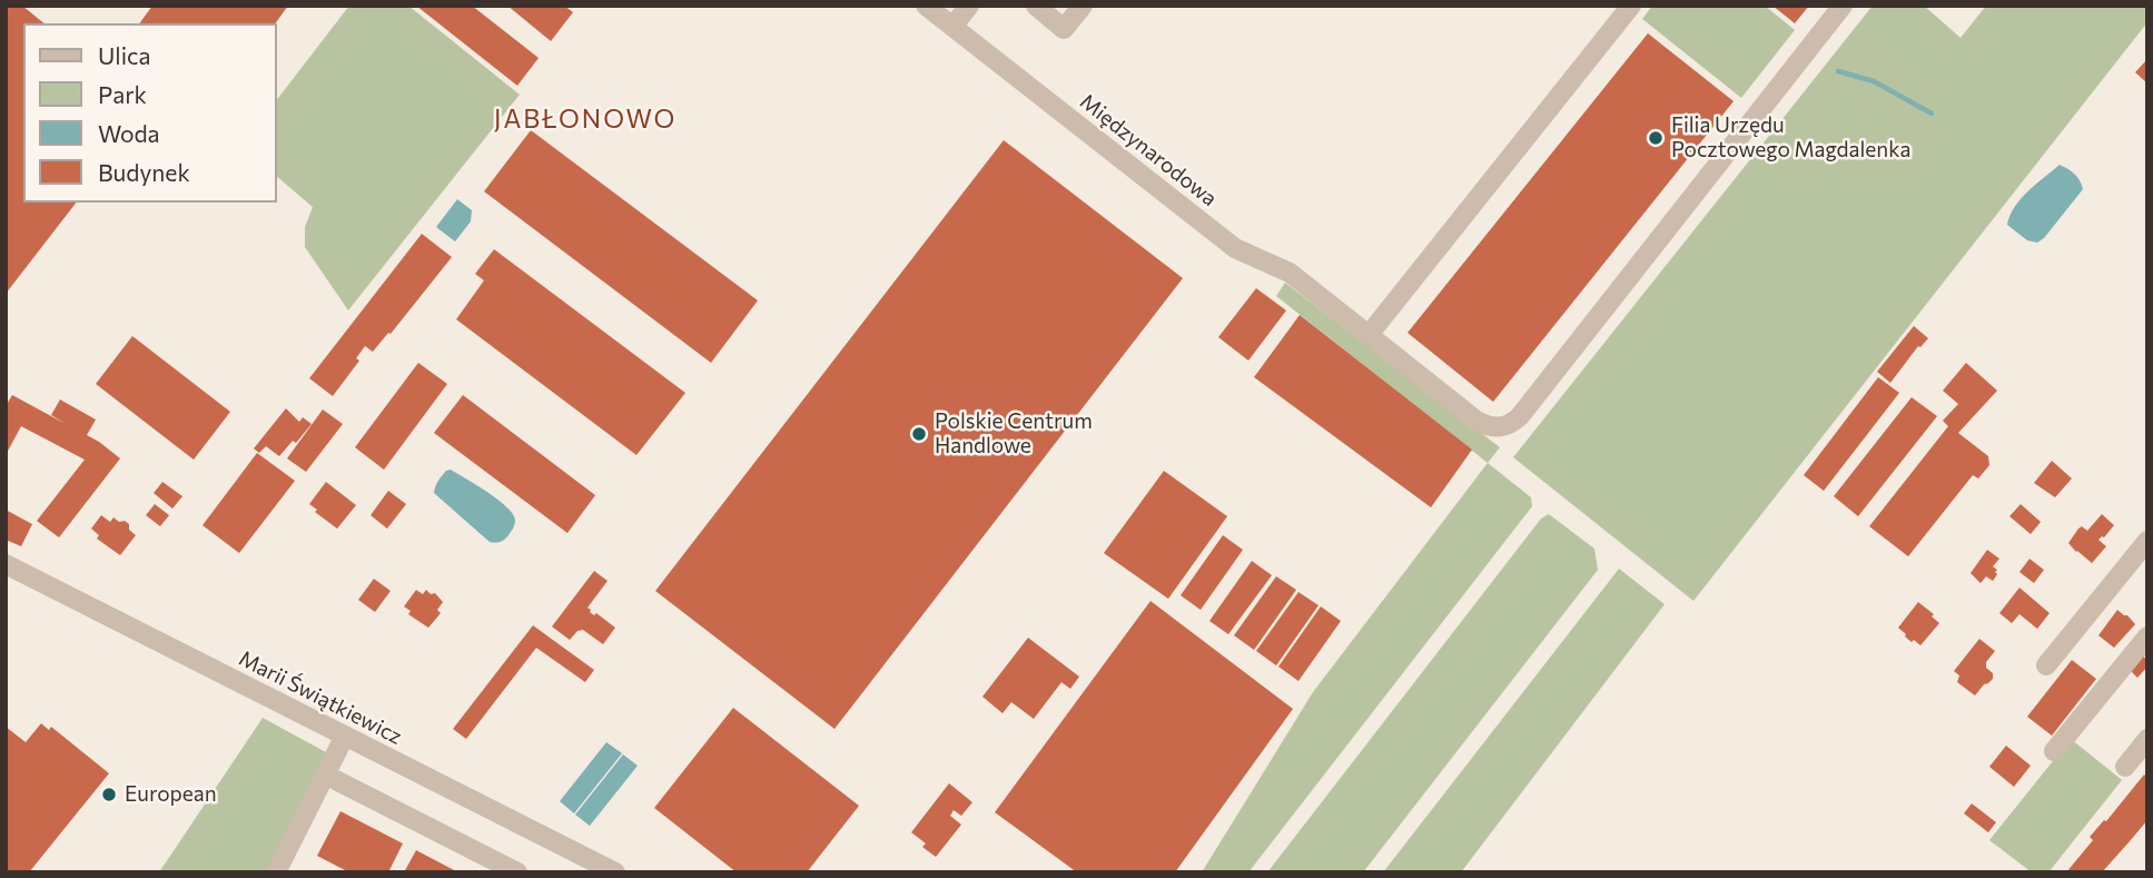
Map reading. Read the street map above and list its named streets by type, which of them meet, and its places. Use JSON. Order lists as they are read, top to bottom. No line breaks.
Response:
{"streets":{"street":["Międzynarodowa","Marii Świątkiewicz"]},"districts":["JABŁONOWO"],"places":["Filia Urzędu Pocztowego Magdalenka","Polskie Centrum Handlowe","European"],"legend":["Ulica","Park","Woda","Budynek"]}
